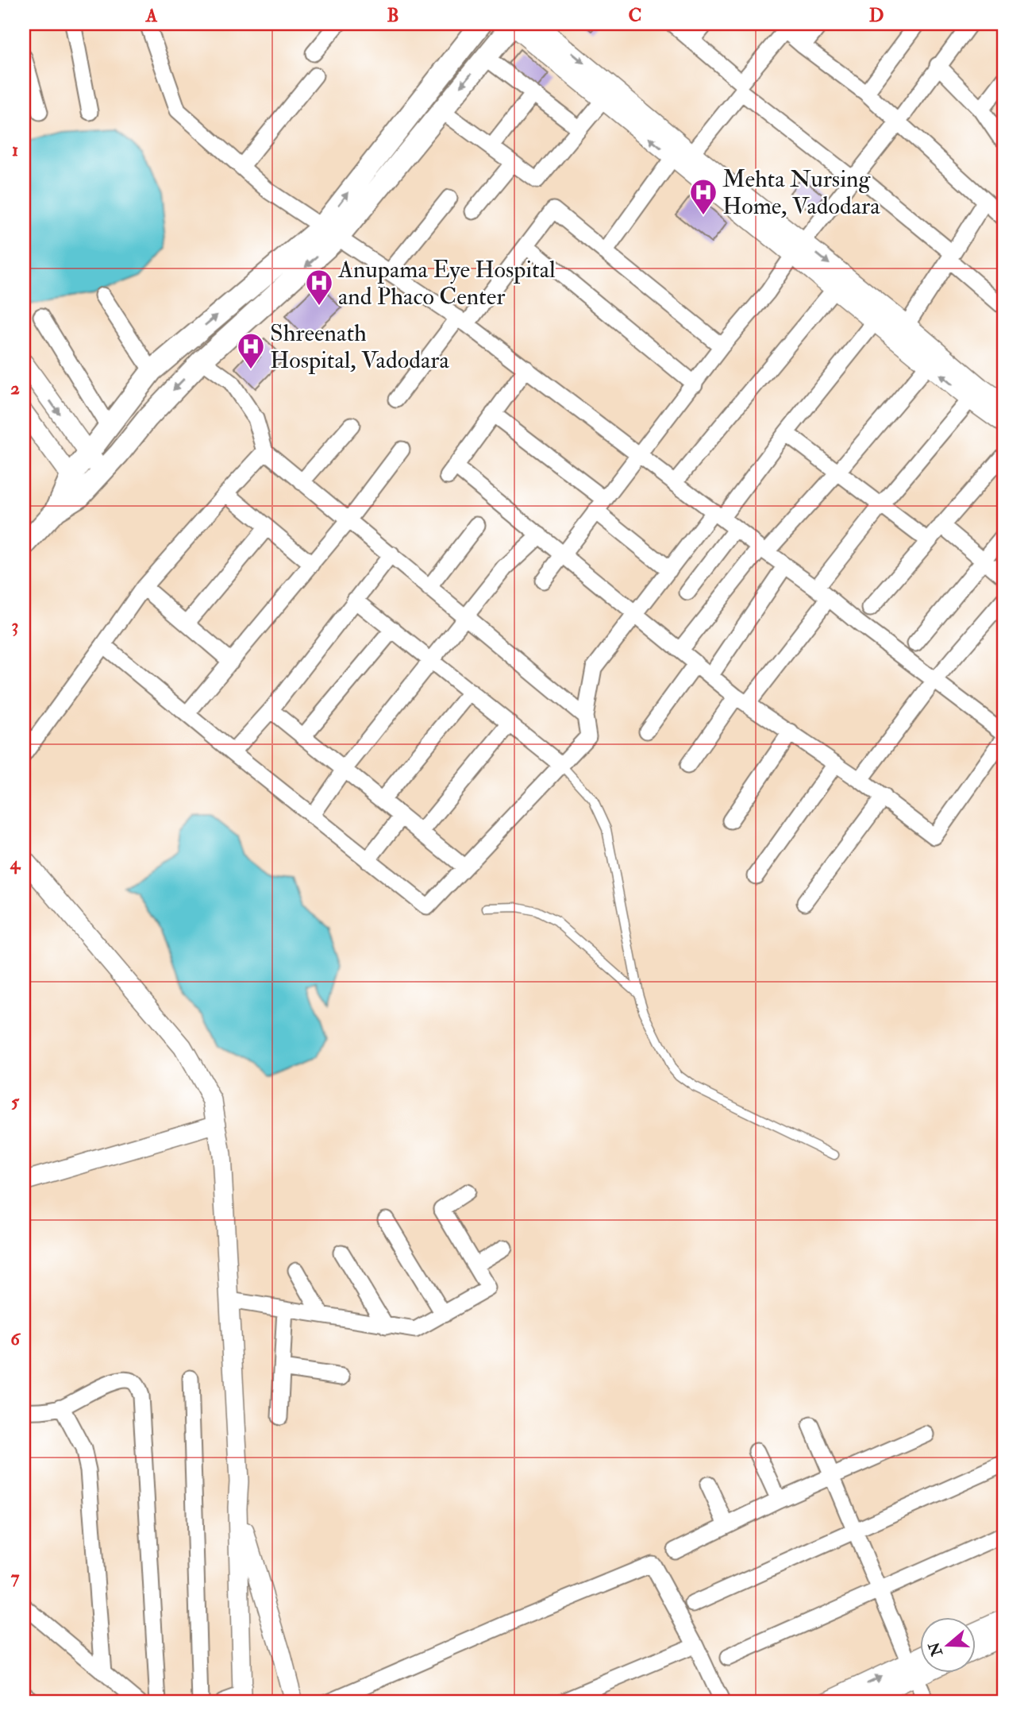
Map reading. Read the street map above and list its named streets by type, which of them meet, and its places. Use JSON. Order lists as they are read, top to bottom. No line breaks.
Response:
{"places":{"hospital":["Mehta Nursing Home, Vadodara","Anupama Eye Hospital and Phaco Center","Shreenath Hospital, Vadodara"]},"north":"left","grid":{"columns":["A","B","C","D"],"rows":["1","2","3","4","5","6","7"]}}
